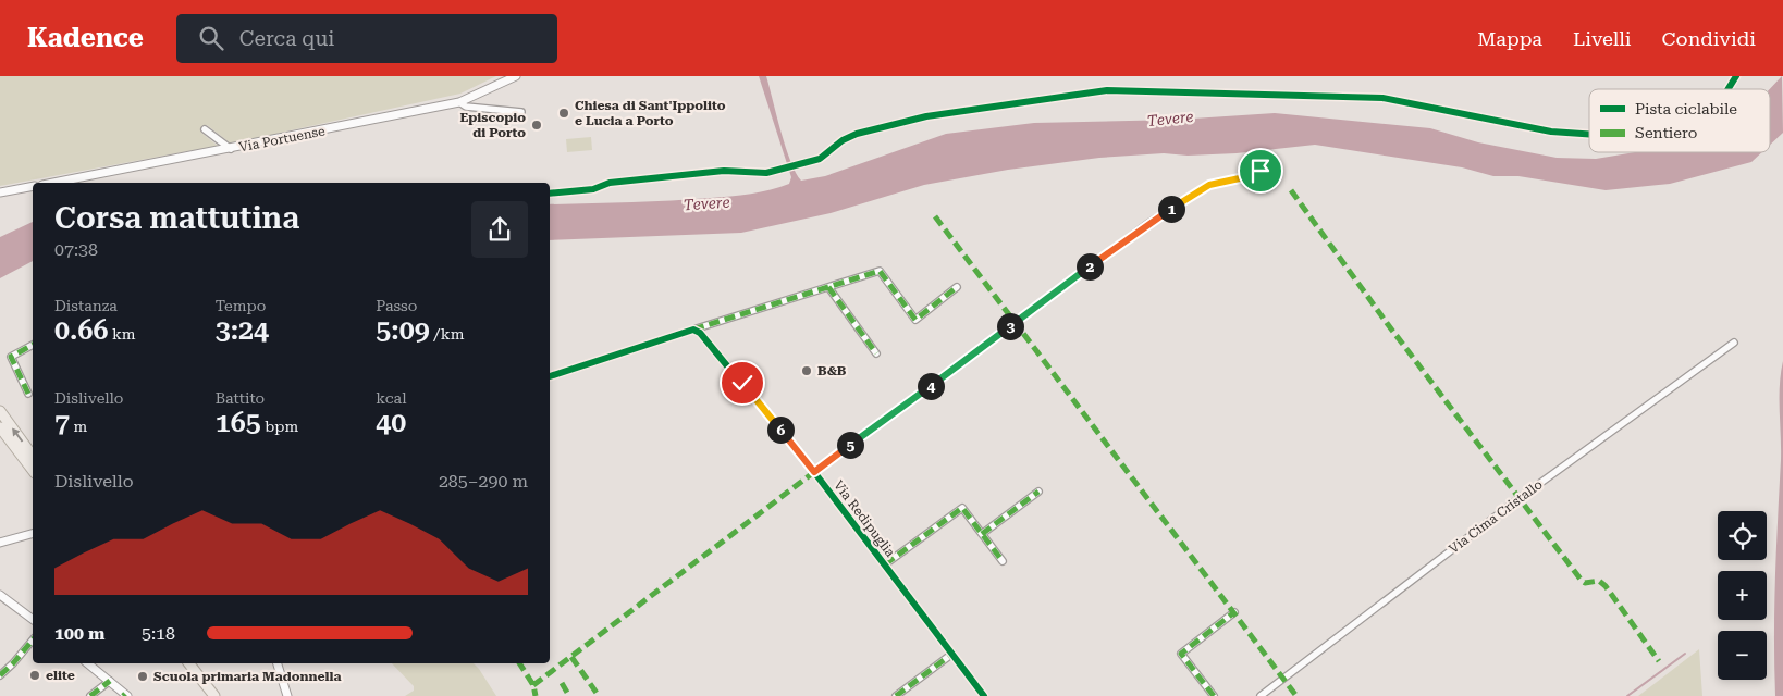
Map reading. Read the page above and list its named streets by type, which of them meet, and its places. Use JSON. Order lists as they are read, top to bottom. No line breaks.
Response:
{"streets":{"street":["Via Portuense","Via Cima Cristallo","Via Redipuglia"]},"water":["Tevere"],"places":["Chiesa di Sant'Ippolito e Lucia a Porto","Episcopio di Porto","B&B","elite","Scuola primaria Madonnella"],"legend":["Pista ciclabile","Sentiero"],"page":{"header":"Kadence","search":"Cerca qui","nav":["Mappa","Livelli","Condividi"],"heading":["Corsa mattutina","07:38"],"pins":["1","2","3","4","6","5"],"stats":[["Distanza","0.66 km"],["Tempo","3:24"],["Passo","5:09 /km"],["Dislivello","7 m"],["Battito","165 bpm"],["kcal","40"]],"chart":["Dislivello","285–290 m"],"map_buttons":["+","−"],"list":[{"name":"100 m","note":"5:18"}]}}
